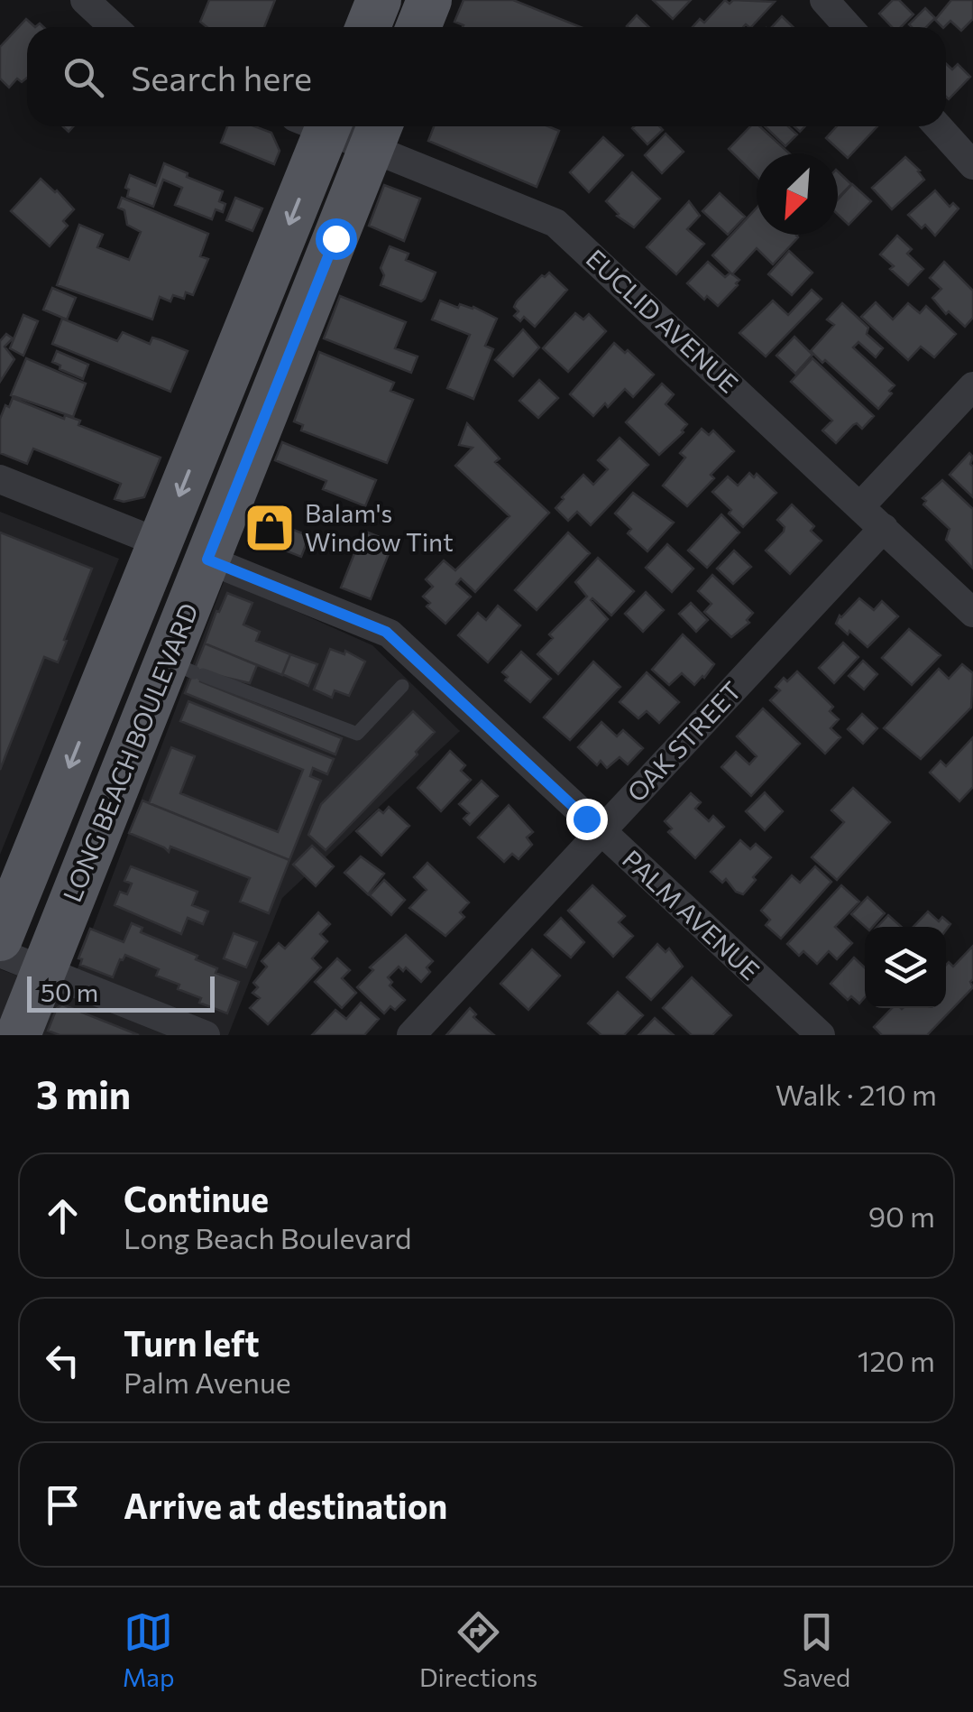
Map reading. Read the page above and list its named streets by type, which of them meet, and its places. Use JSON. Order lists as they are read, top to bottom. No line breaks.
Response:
{"streets":{"main road":["LONG BEACH BOULEVARD"],"street":["EUCLID AVENUE","OAK STREET","PALM AVENUE"]},"crossings":[["EUCLID AVENUE","OAK STREET"],["EUCLID AVENUE","LONG BEACH BOULEVARD"],["OAK STREET","PALM AVENUE"],["LONG BEACH BOULEVARD","PALM AVENUE"]],"places":{"shop":["Balam's Window Tint"]},"scale_bar":"50 m","north":"bottom left","page":{"search":"Search here","scale":"50 m","heading":["3 min","Walk · 210 m"],"list":[["Continue","Long Beach Boulevard","90 m"],["Turn left","Palm Avenue","120 m"],"Arrive at destination"],"nav":["Map","Directions","Saved"]}}
